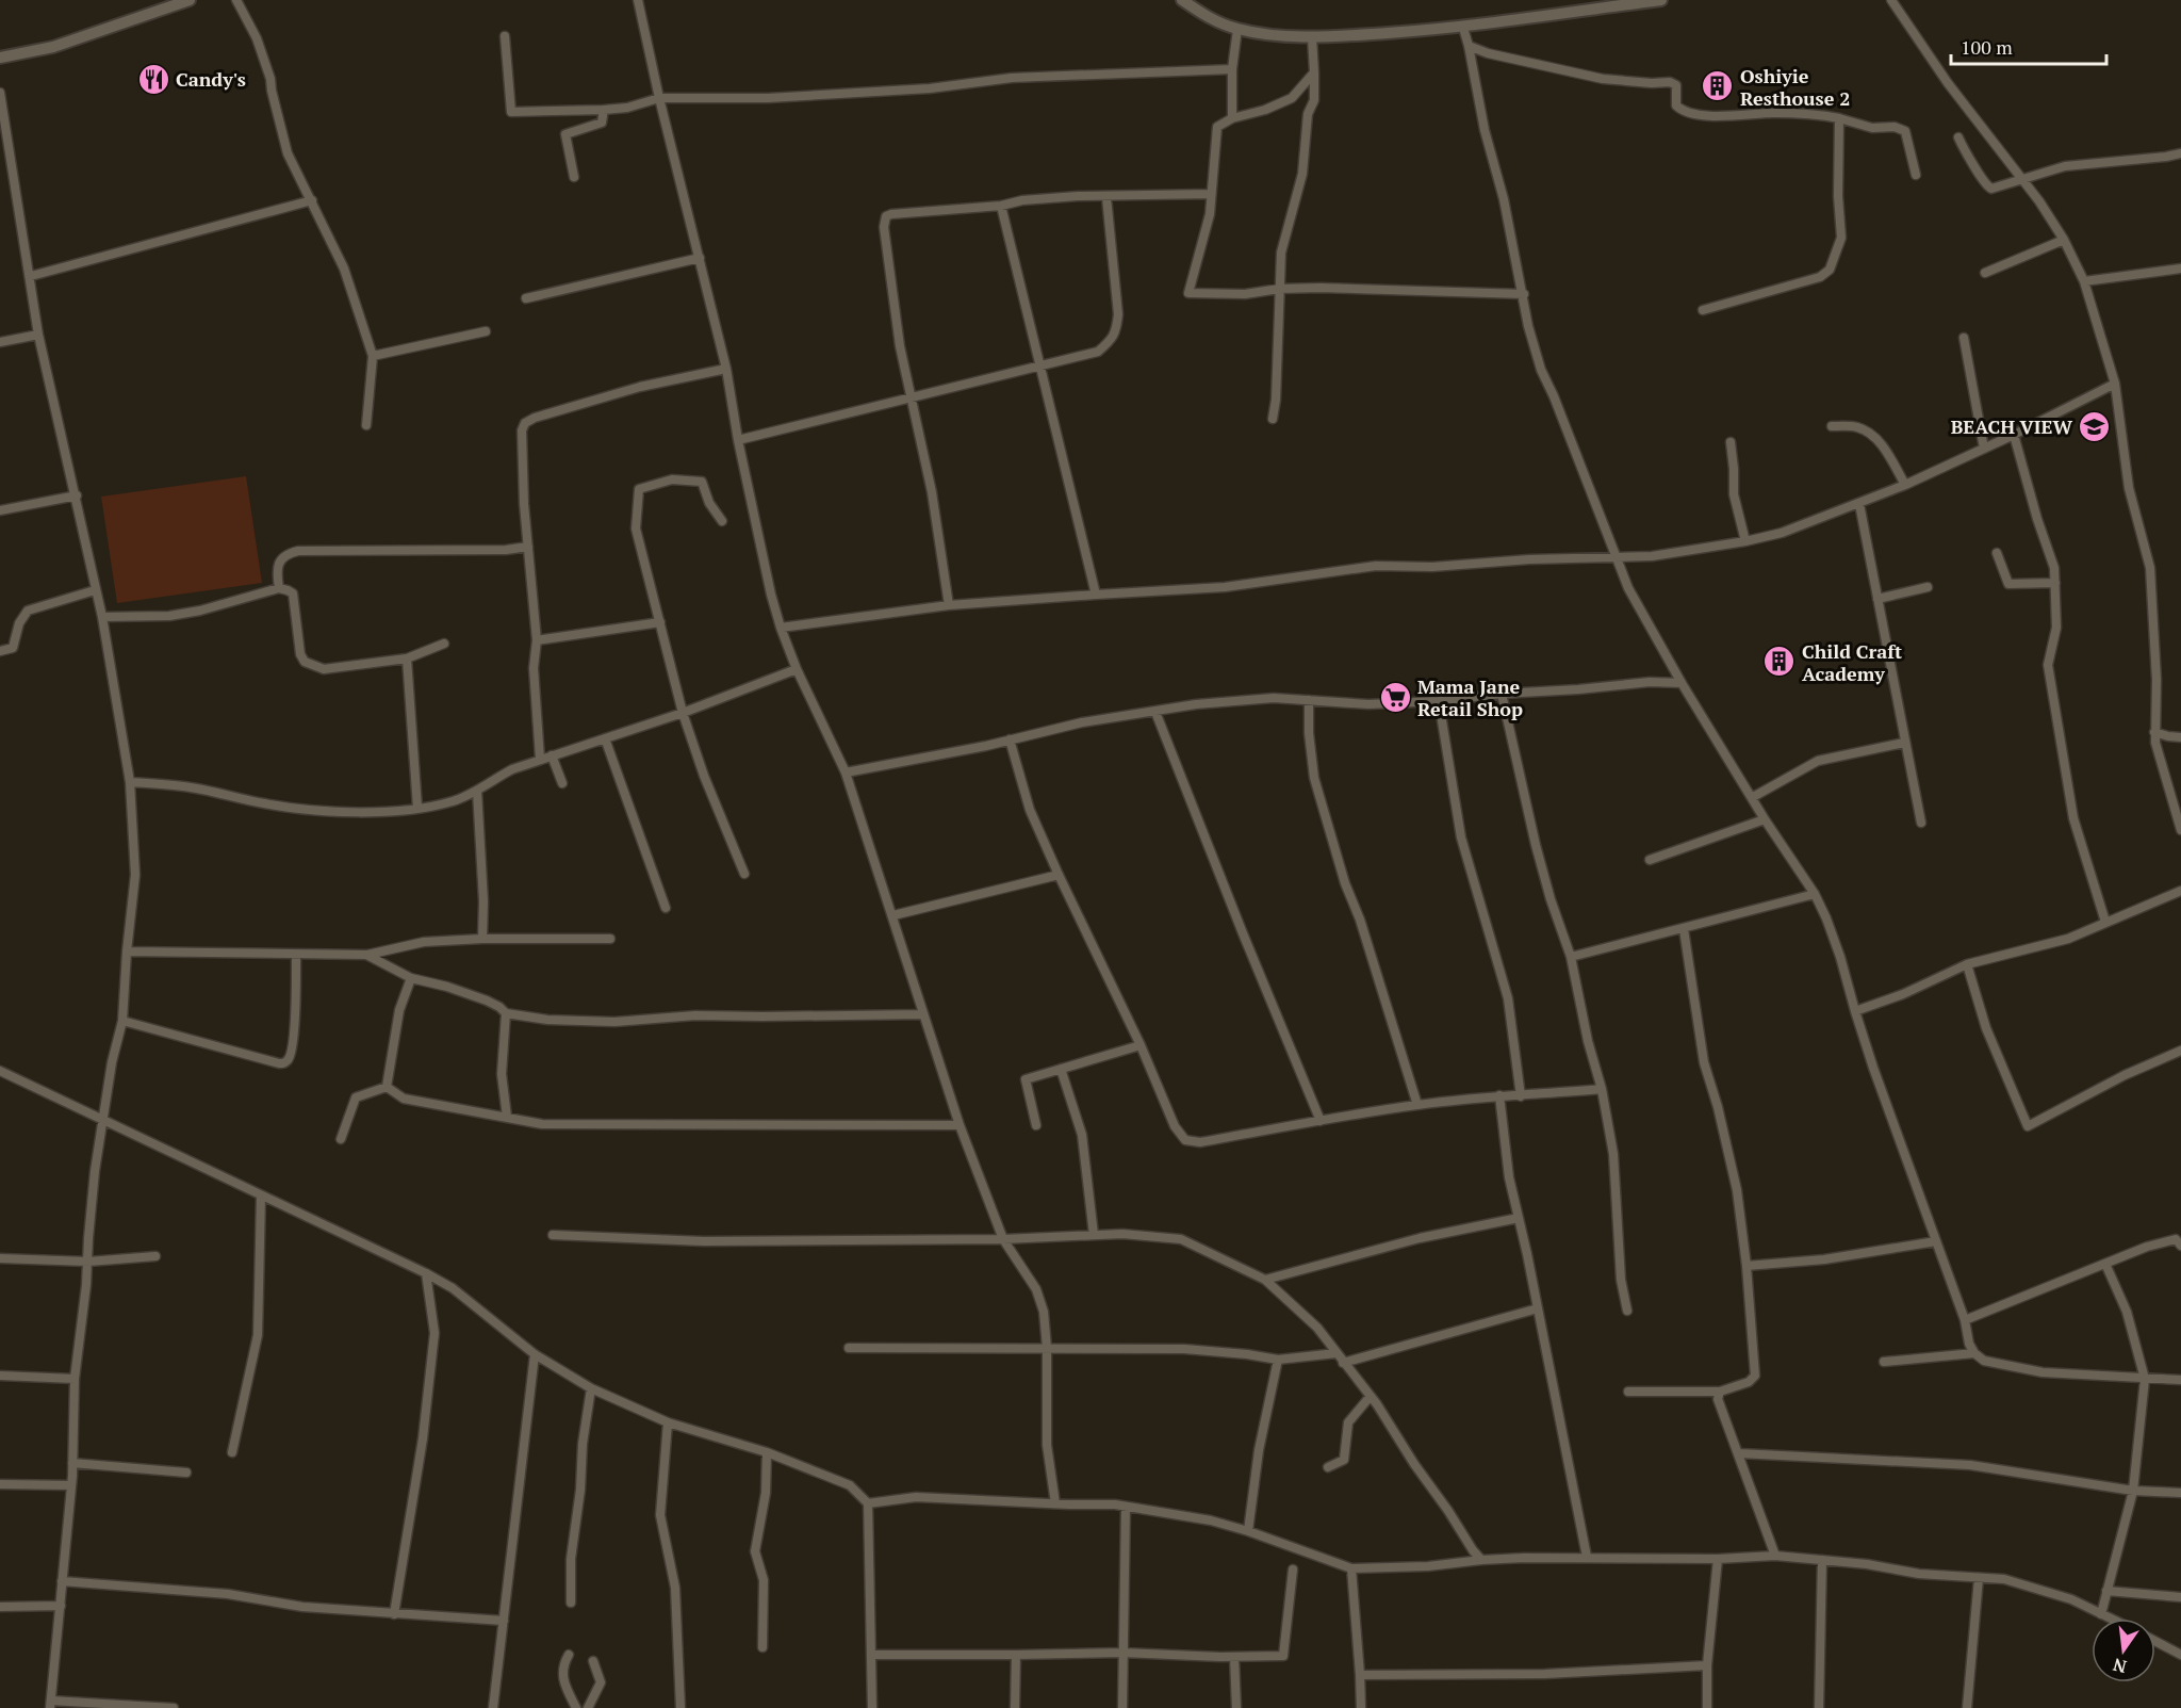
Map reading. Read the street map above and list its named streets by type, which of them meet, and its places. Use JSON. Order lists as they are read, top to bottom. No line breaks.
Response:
{"places":{"restaurant":["Candy's"],"building":["Oshiyie Resthouse 2","Child Craft Academy"],"school or university":["BEACH VIEW"],"supermarket":["Mama Jane Retail Shop"]},"scale_bar":"100 m","north":"bottom"}
